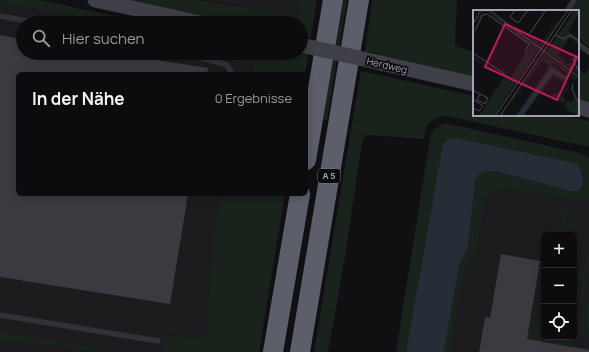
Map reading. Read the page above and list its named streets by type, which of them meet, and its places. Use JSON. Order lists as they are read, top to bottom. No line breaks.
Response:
{"streets":{"highway":["A 5"],"main road":["Herdweg"]},"page":{"search":"Hier suchen","heading":["In der Nähe","0 Ergebnisse"],"map_buttons":["+","−"]}}
